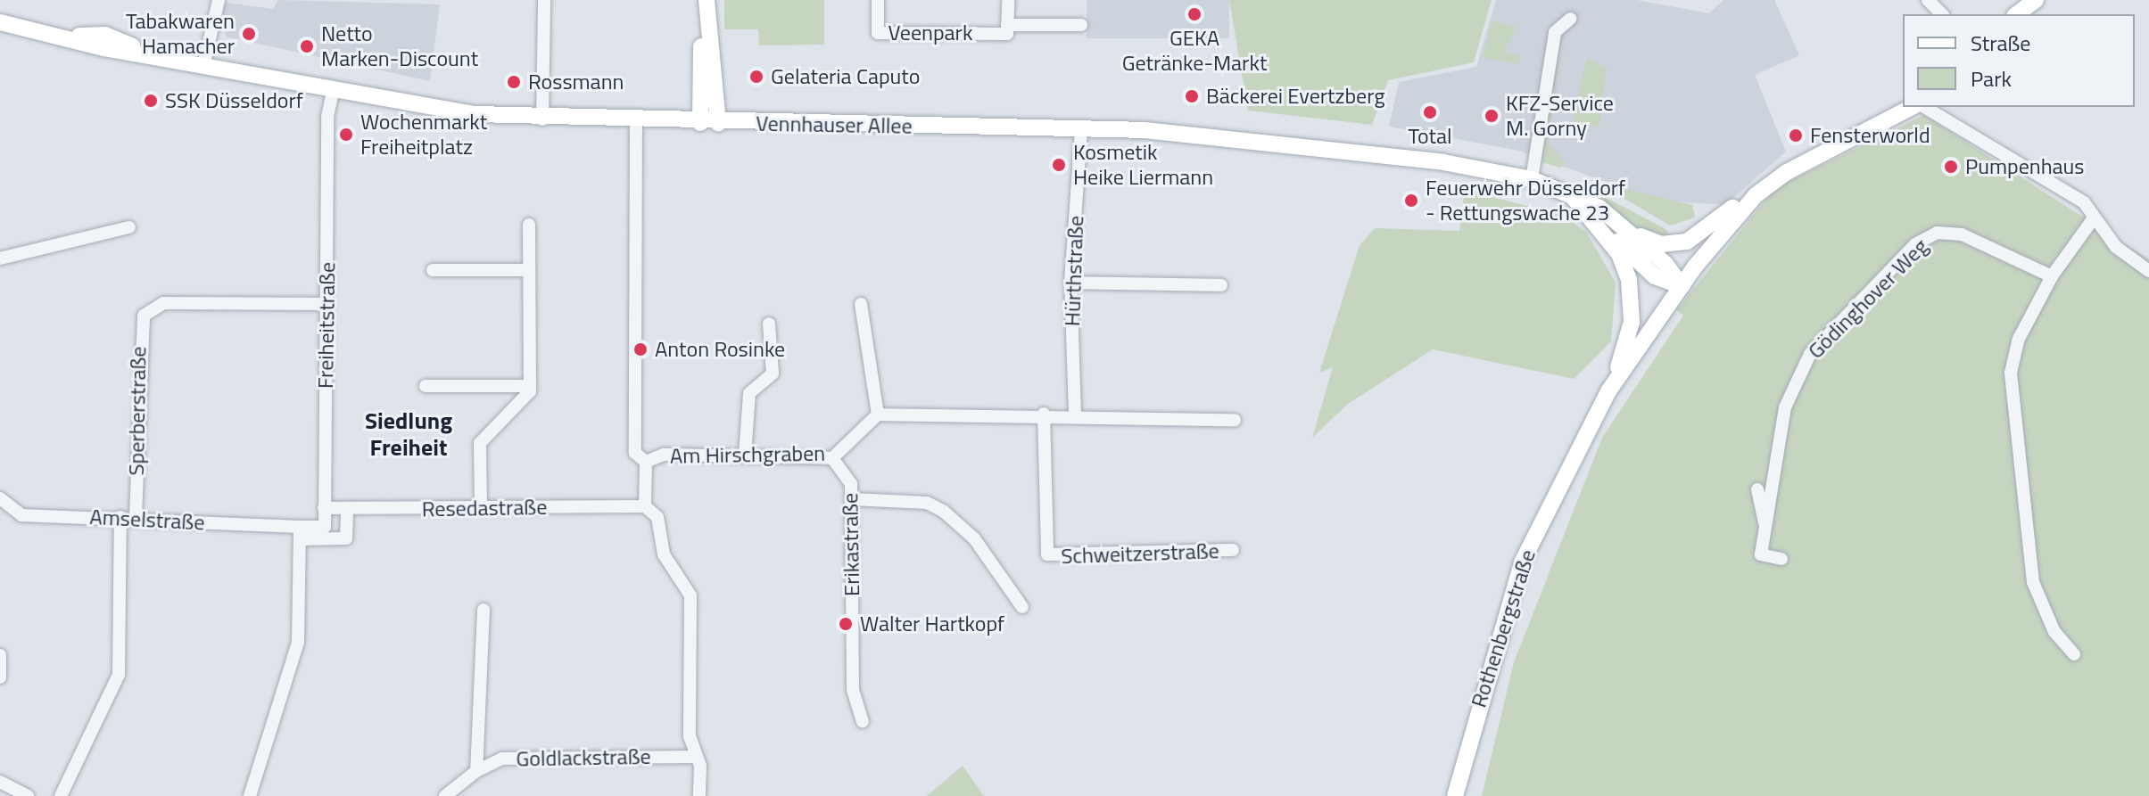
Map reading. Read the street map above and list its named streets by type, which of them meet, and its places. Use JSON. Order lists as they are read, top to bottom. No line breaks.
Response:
{"streets":{"main road":["Vennhauser Allee","Rothenbergstraße"],"street":["Veenpark","Hürthstraße","Gödinghover Weg","Freiheitstraße","Sperberstraße","Am Hirschgraben","Resedastraße","Amselstraße","Erikastraße","Schweitzerstraße","Goldlackstraße"]},"crossings":[["Vennhauser Allee","Hürthstraße"],["Vennhauser Allee","Freiheitstraße"],["Vennhauser Allee","Rothenbergstraße"],["Freiheitstraße","Sperberstraße"],["Freiheitstraße","Resedastraße"],["Sperberstraße","Amselstraße"],["Am Hirschgraben","Erikastraße"]],"districts":["Siedlung Freiheit"],"places":["GEKA Getränke-Markt","Tabakwaren Hamacher","Netto Marken-Discount","Gelateria Caputo","Rossmann","Bäckerei Evertzberg","SSK Düsseldorf","Total","KFZ-Service M. Gorny","Wochenmarkt Freiheitplatz","Fensterworld","Kosmetik Heike Liermann","Pumpenhaus","Feuerwehr Düsseldorf - Rettungswache 23","Anton Rosinke","Walter Hartkopf"],"legend":["Straße","Park"]}
